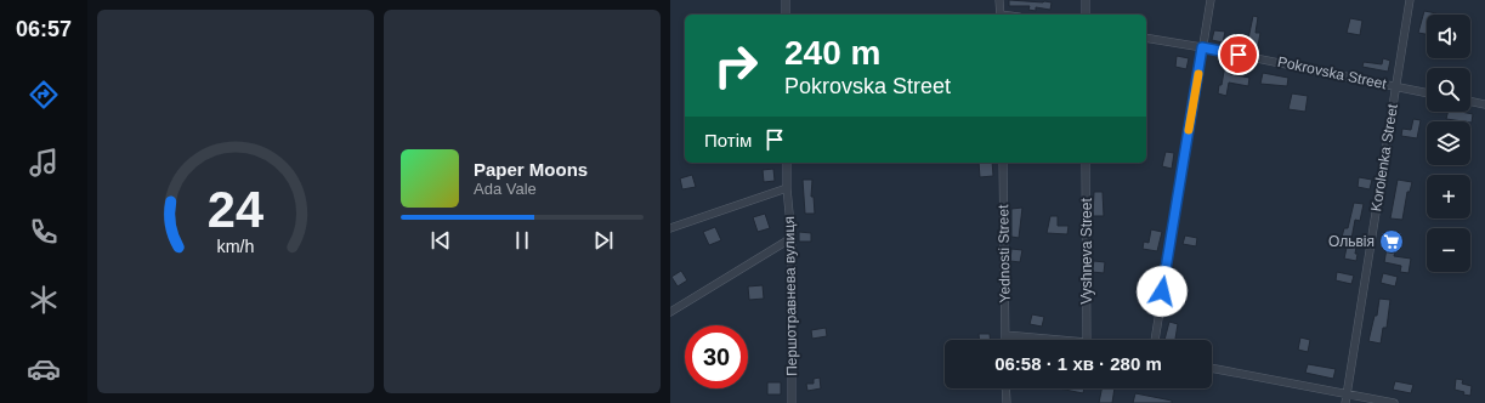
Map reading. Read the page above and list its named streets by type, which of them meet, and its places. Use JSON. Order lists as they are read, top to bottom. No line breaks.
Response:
{"streets":{"street":["Pokrovska Street","Korolenka Street","Vyshneva Street","Yednosti Street","Першотравнева вулиця"]},"crossings":[["Pokrovska Street","Korolenka Street"]],"places":{"supermarket":["Ольвія"]},"page":{"tabs":"06:57","map_buttons":["+","−"],"turn":["240 m","Pokrovska Street"],"then":"Потім","song":["Paper Moons","Ada Vale"],"limit":"30","trip":"06:58 · 1 хв · 280 m","gauge":["24","km/h"]}}
